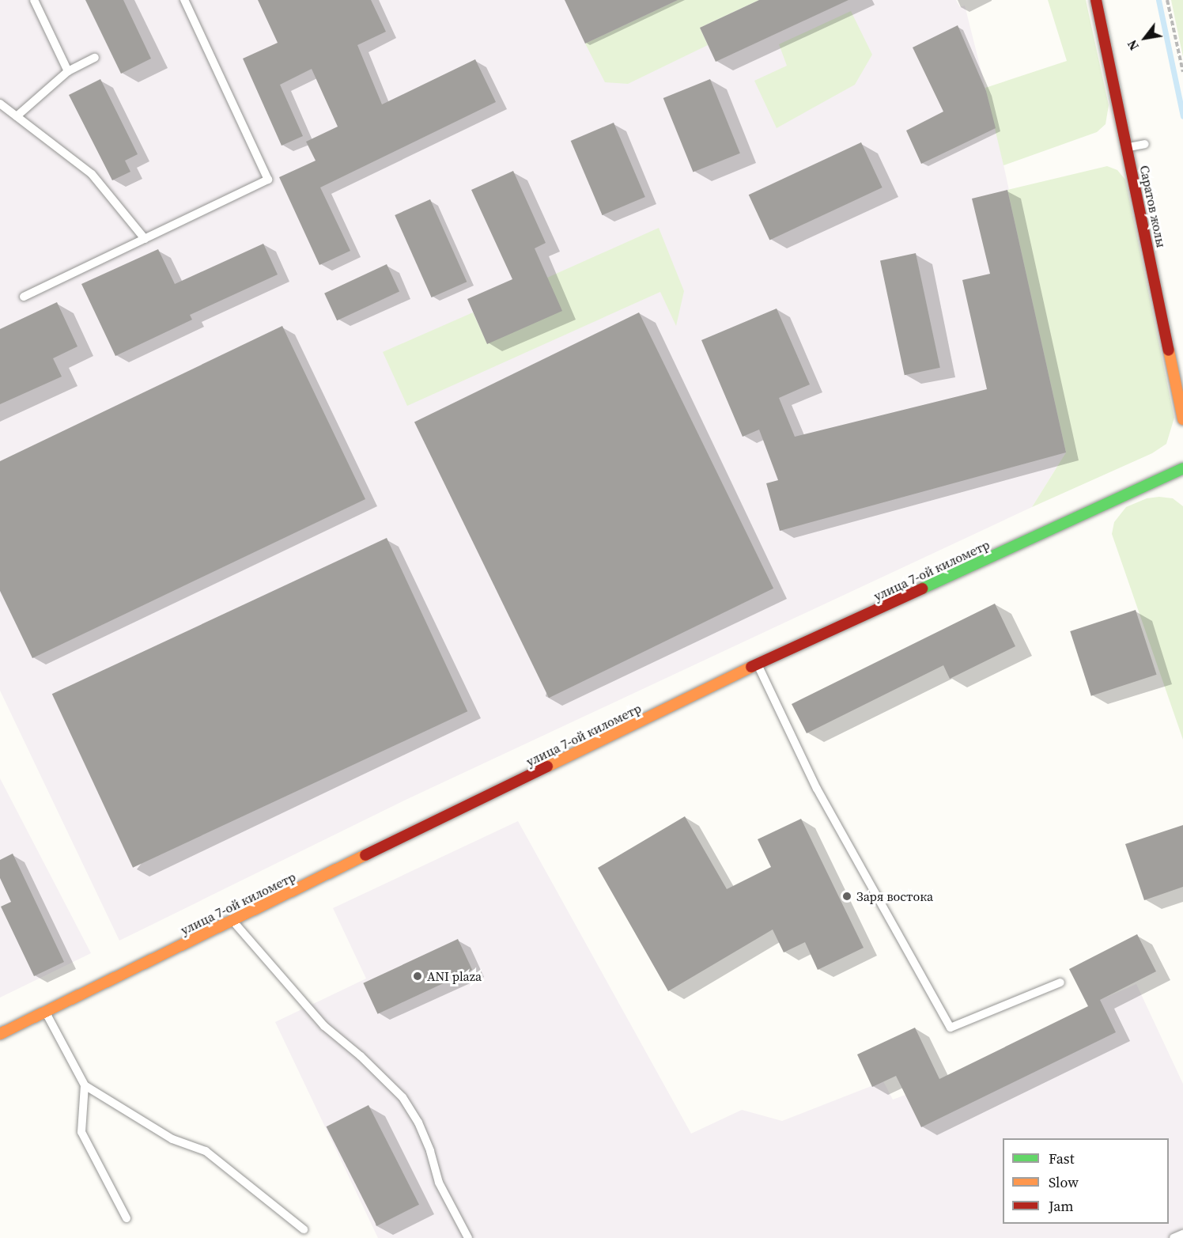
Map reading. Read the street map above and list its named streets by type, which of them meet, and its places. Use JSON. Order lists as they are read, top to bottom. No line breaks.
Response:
{"streets":{"street":["Саратов жолы","улица 7-ой километр"]},"places":["Заря востока","ANI plaza"],"legend":["Fast","Slow","Jam"],"north":"bottom left"}
